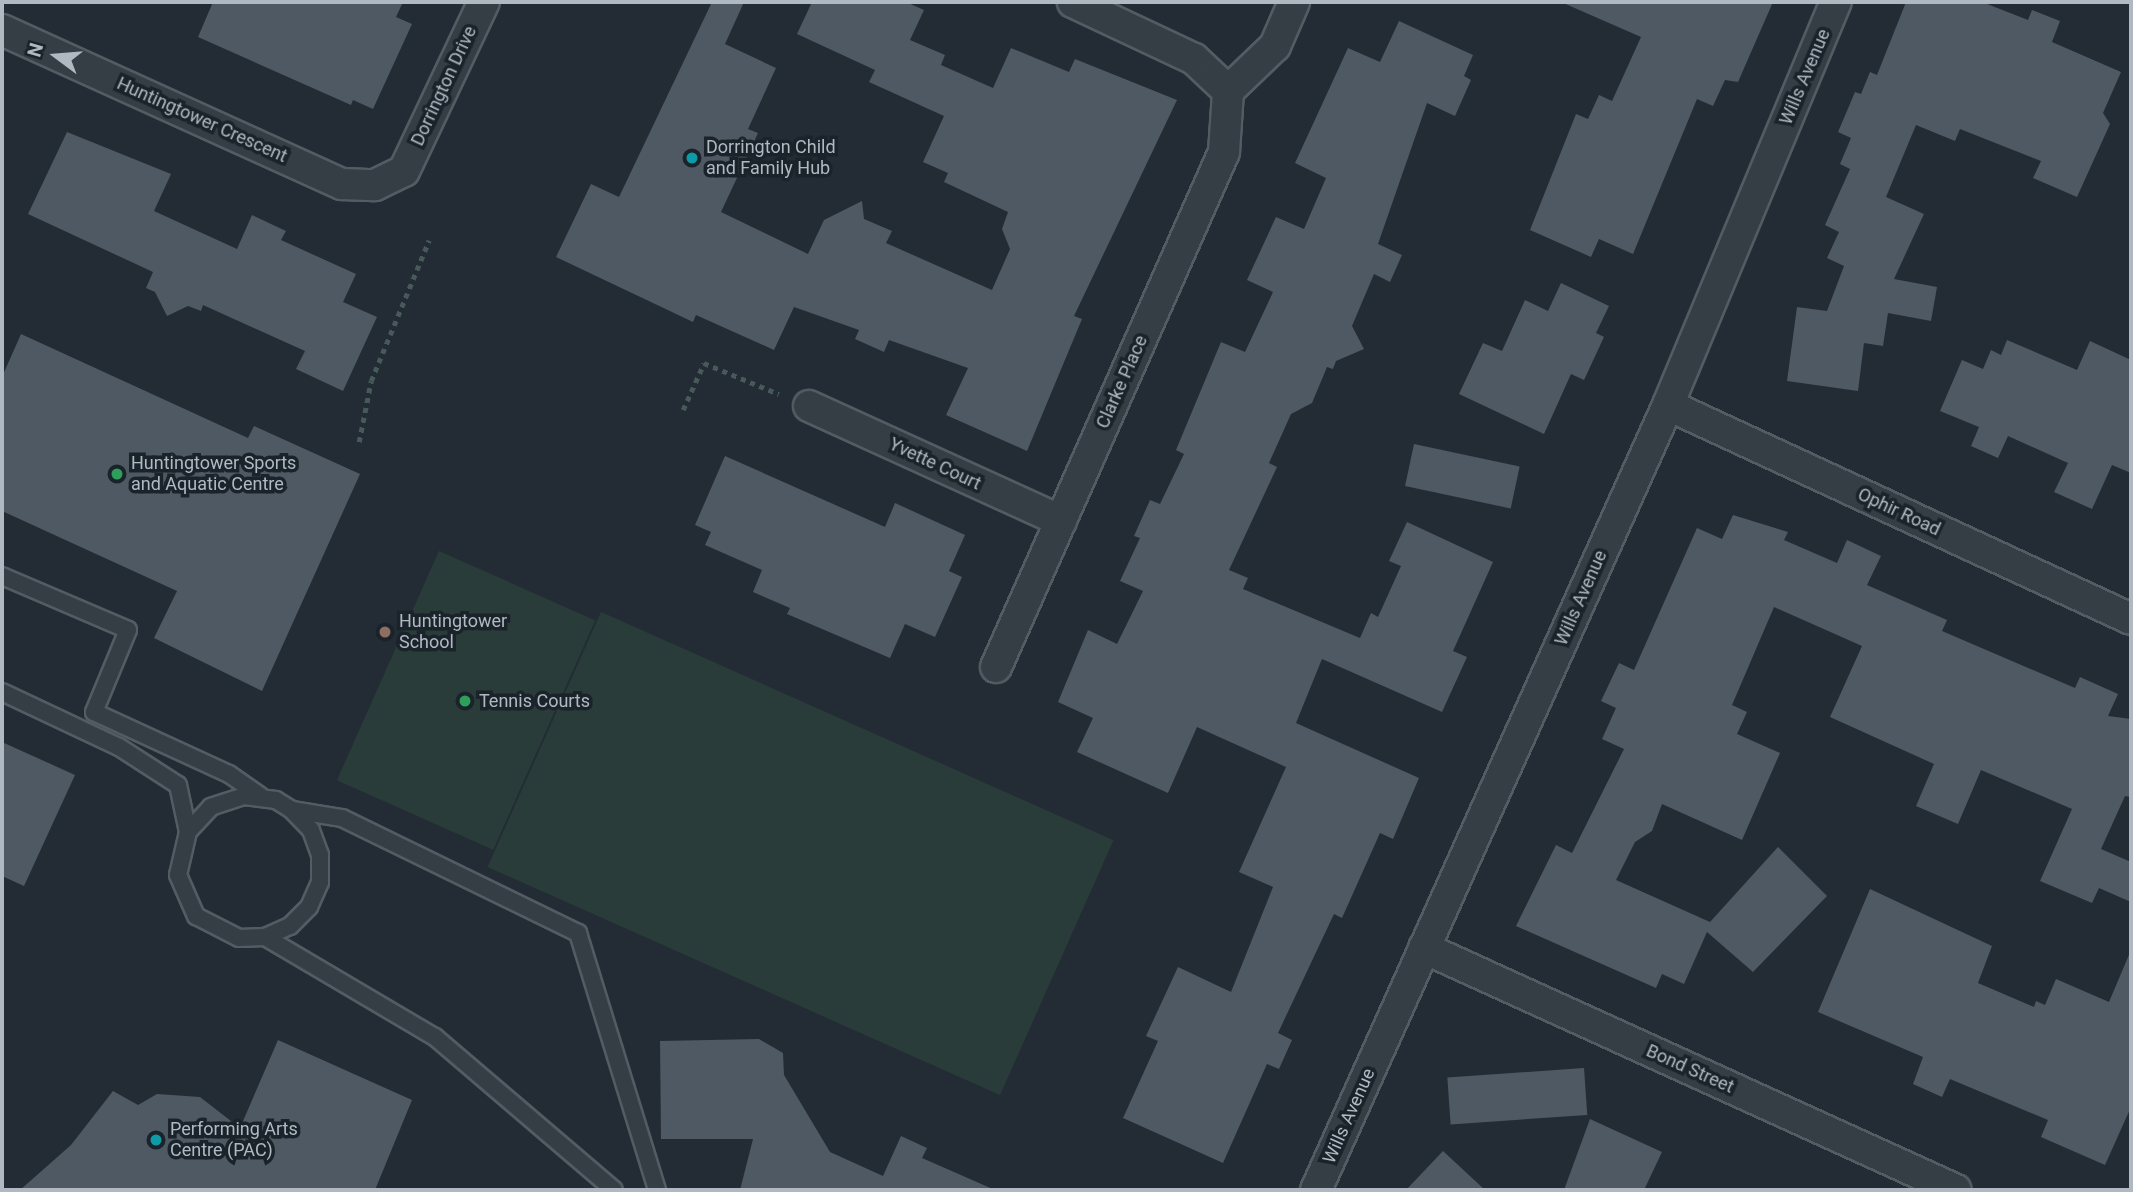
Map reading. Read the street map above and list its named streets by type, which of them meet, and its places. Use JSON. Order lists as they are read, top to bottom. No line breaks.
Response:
{"streets":{"street":["Wills Avenue","Dorrington Drive","Huntingtower Crescent","Clarke Place","Yvette Court","Ophir Road","Bond Street"]},"crossings":[["Wills Avenue","Ophir Road"],["Wills Avenue","Bond Street"],["Dorrington Drive","Huntingtower Crescent"],["Clarke Place","Yvette Court"]],"places":["Dorrington Child and Family Hub","Huntingtower Sports and Aquatic Centre","Huntingtower School","Tennis Courts","Performing Arts Centre (PAC)"],"north":"left"}
